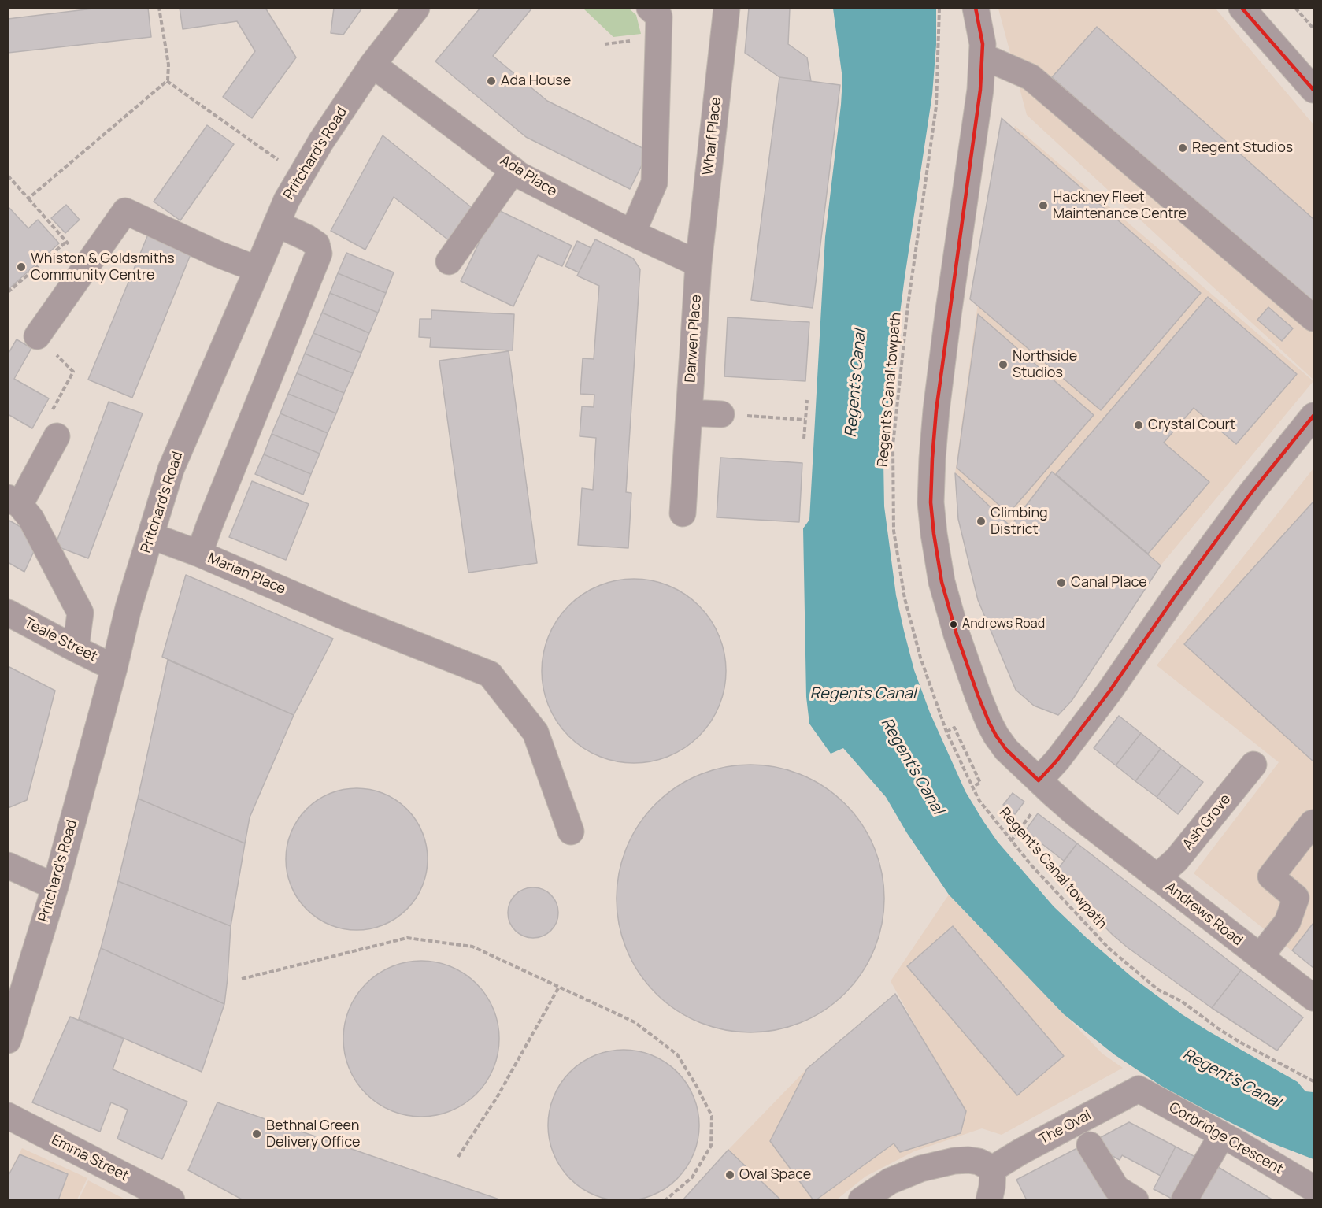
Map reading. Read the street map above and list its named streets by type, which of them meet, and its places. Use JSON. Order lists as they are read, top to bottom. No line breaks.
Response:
{"streets":{"street":["Wharf Place","Pritchard's Road","Ada Place","Darwen Place","Marian Place","Teale Street","Ash Grove","Andrews Road","The Oval","Corbridge Crescent","Emma Street"],"path":["Regent's Canal towpath"]},"crossings":[["Wharf Place","Ada Place"],["Wharf Place","Darwen Place"],["Pritchard's Road","Ada Place"],["Pritchard's Road","Marian Place"],["Pritchard's Road","Teale Street"],["Ada Place","Darwen Place"],["Ash Grove","Andrews Road"],["The Oval","Corbridge Crescent"]],"water":["Regent's Canal","Regents Canal"],"places":["Ada House","Regent Studios","Hackney Fleet Maintenance Centre","Whiston & Goldsmiths Community Centre","Northside Studios","Crystal Court","Climbing District","Canal Place","Andrews Road","Bethnal Green Delivery Office","Oval Space"]}
